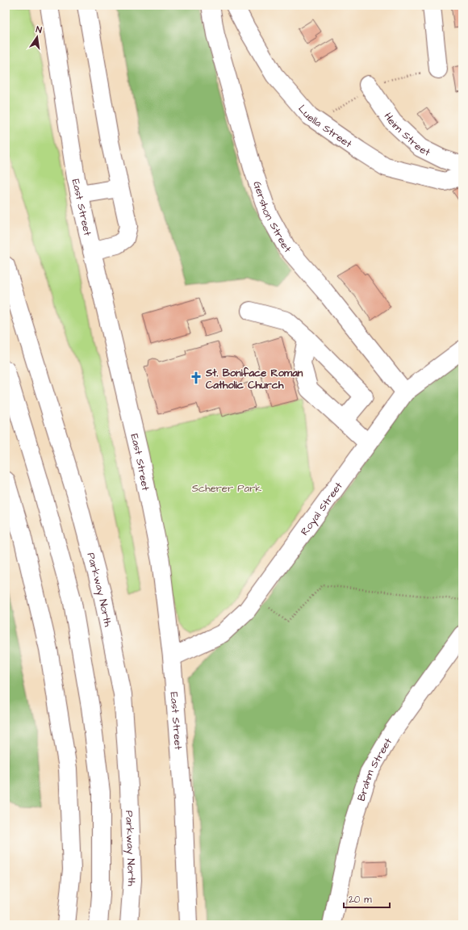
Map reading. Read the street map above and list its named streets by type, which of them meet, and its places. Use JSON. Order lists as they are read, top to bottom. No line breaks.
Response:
{"streets":{"main road":["Luella Street","Heim Street","East Street","Gershon Street","Royal Street","Parkway North","Brahm Street"]},"crossings":[["East Street","Royal Street"],["Gershon Street","Royal Street"]],"parks":["Scherer Park"],"places":{"church":["St. Boniface Roman Catholic Church"]},"scale_bar":"20 m","north":"top"}
